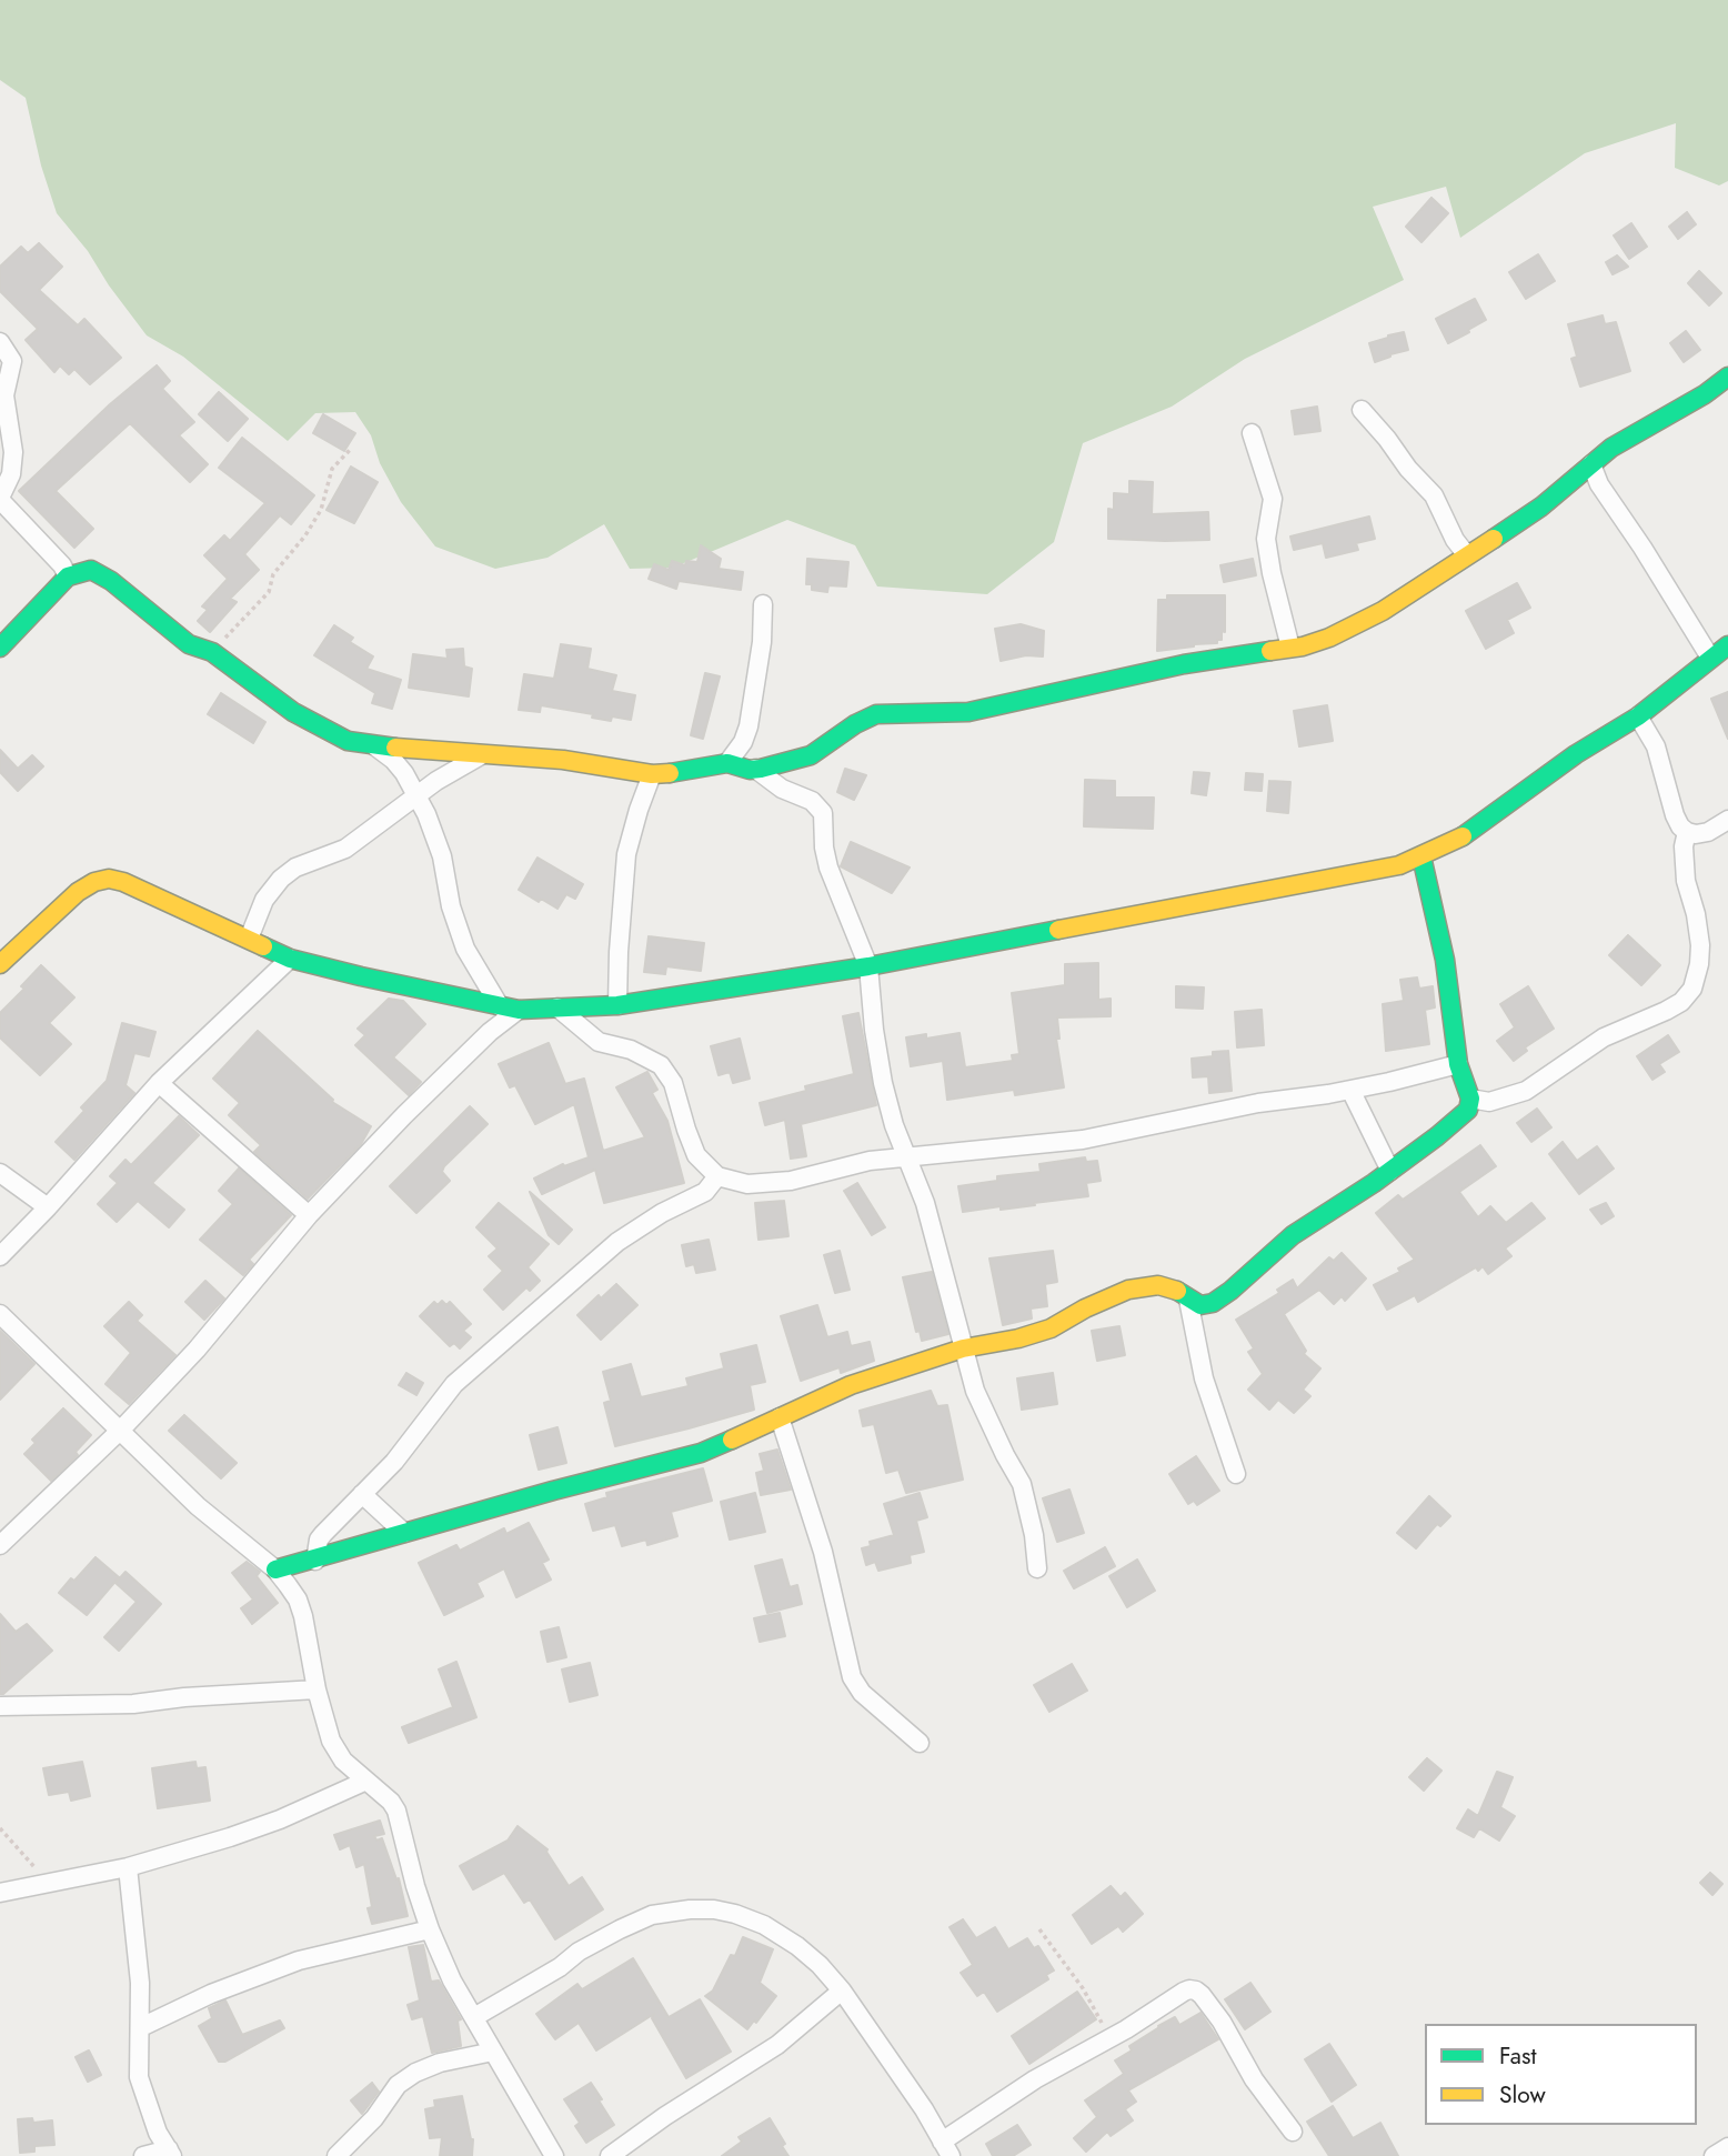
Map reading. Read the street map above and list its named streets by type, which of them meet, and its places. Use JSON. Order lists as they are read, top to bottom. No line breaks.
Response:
{"legend":["Fast","Slow"]}
